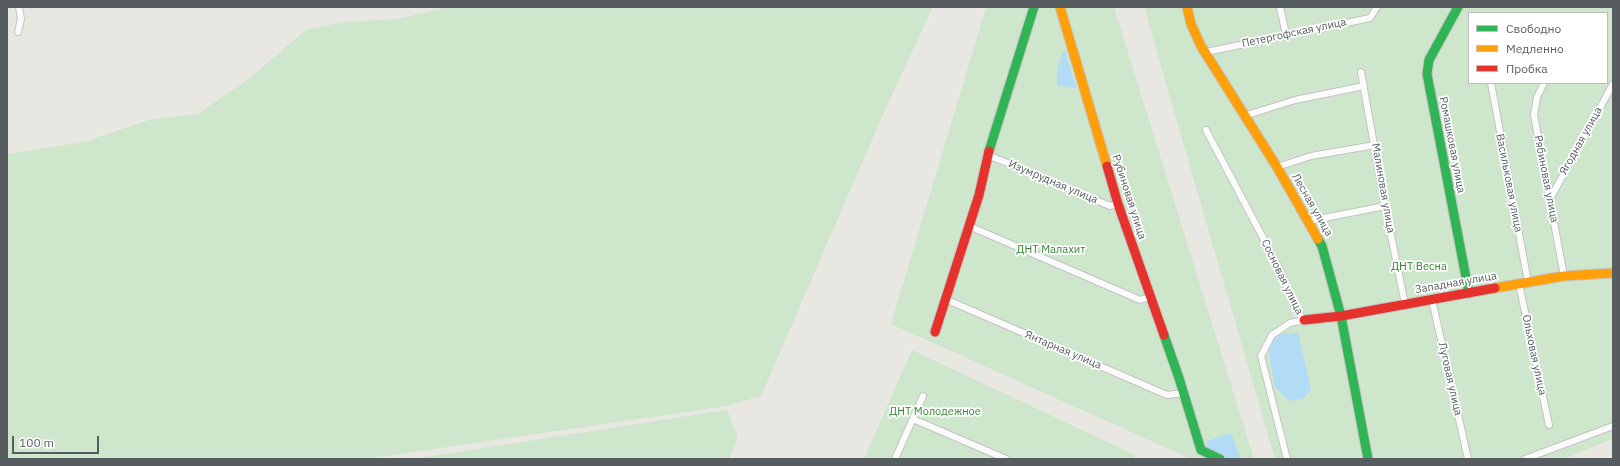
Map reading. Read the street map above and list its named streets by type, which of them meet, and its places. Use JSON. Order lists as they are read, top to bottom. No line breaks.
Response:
{"streets":{"street":["Петергофская улица","Ягодная улица","Ромашковая улица","Рябиновая улица","Изумрудная улица","Васильковая улица","Малиновая улица","Рубиновая улица","Лесная улица","Сосновая улица","Западная улица","Янтарная улица","Ольховая улица","Луговая улица"]},"crossings":[["Петергофская улица","Лесная улица"],["Ягодная улица","Рябиновая улица"],["Ромашковая улица","Западная улица"],["Рябиновая улица","Западная улица"],["Изумрудная улица","Рубиновая улица"],["Васильковая улица","Западная улица"],["Васильковая улица","Ольховая улица"],["Малиновая улица","Западная улица"],["Рубиновая улица","Янтарная улица"],["Лесная улица","Западная улица"],["Сосновая улица","Западная улица"],["Западная улица","Ольховая улица"],["Западная улица","Луговая улица"]],"parks":["ДНТ Малахит","ДНТ Весна","ДНТ Молодежное"],"legend":["Свободно","Медленно","Пробка"],"scale_bar":"100 m"}
